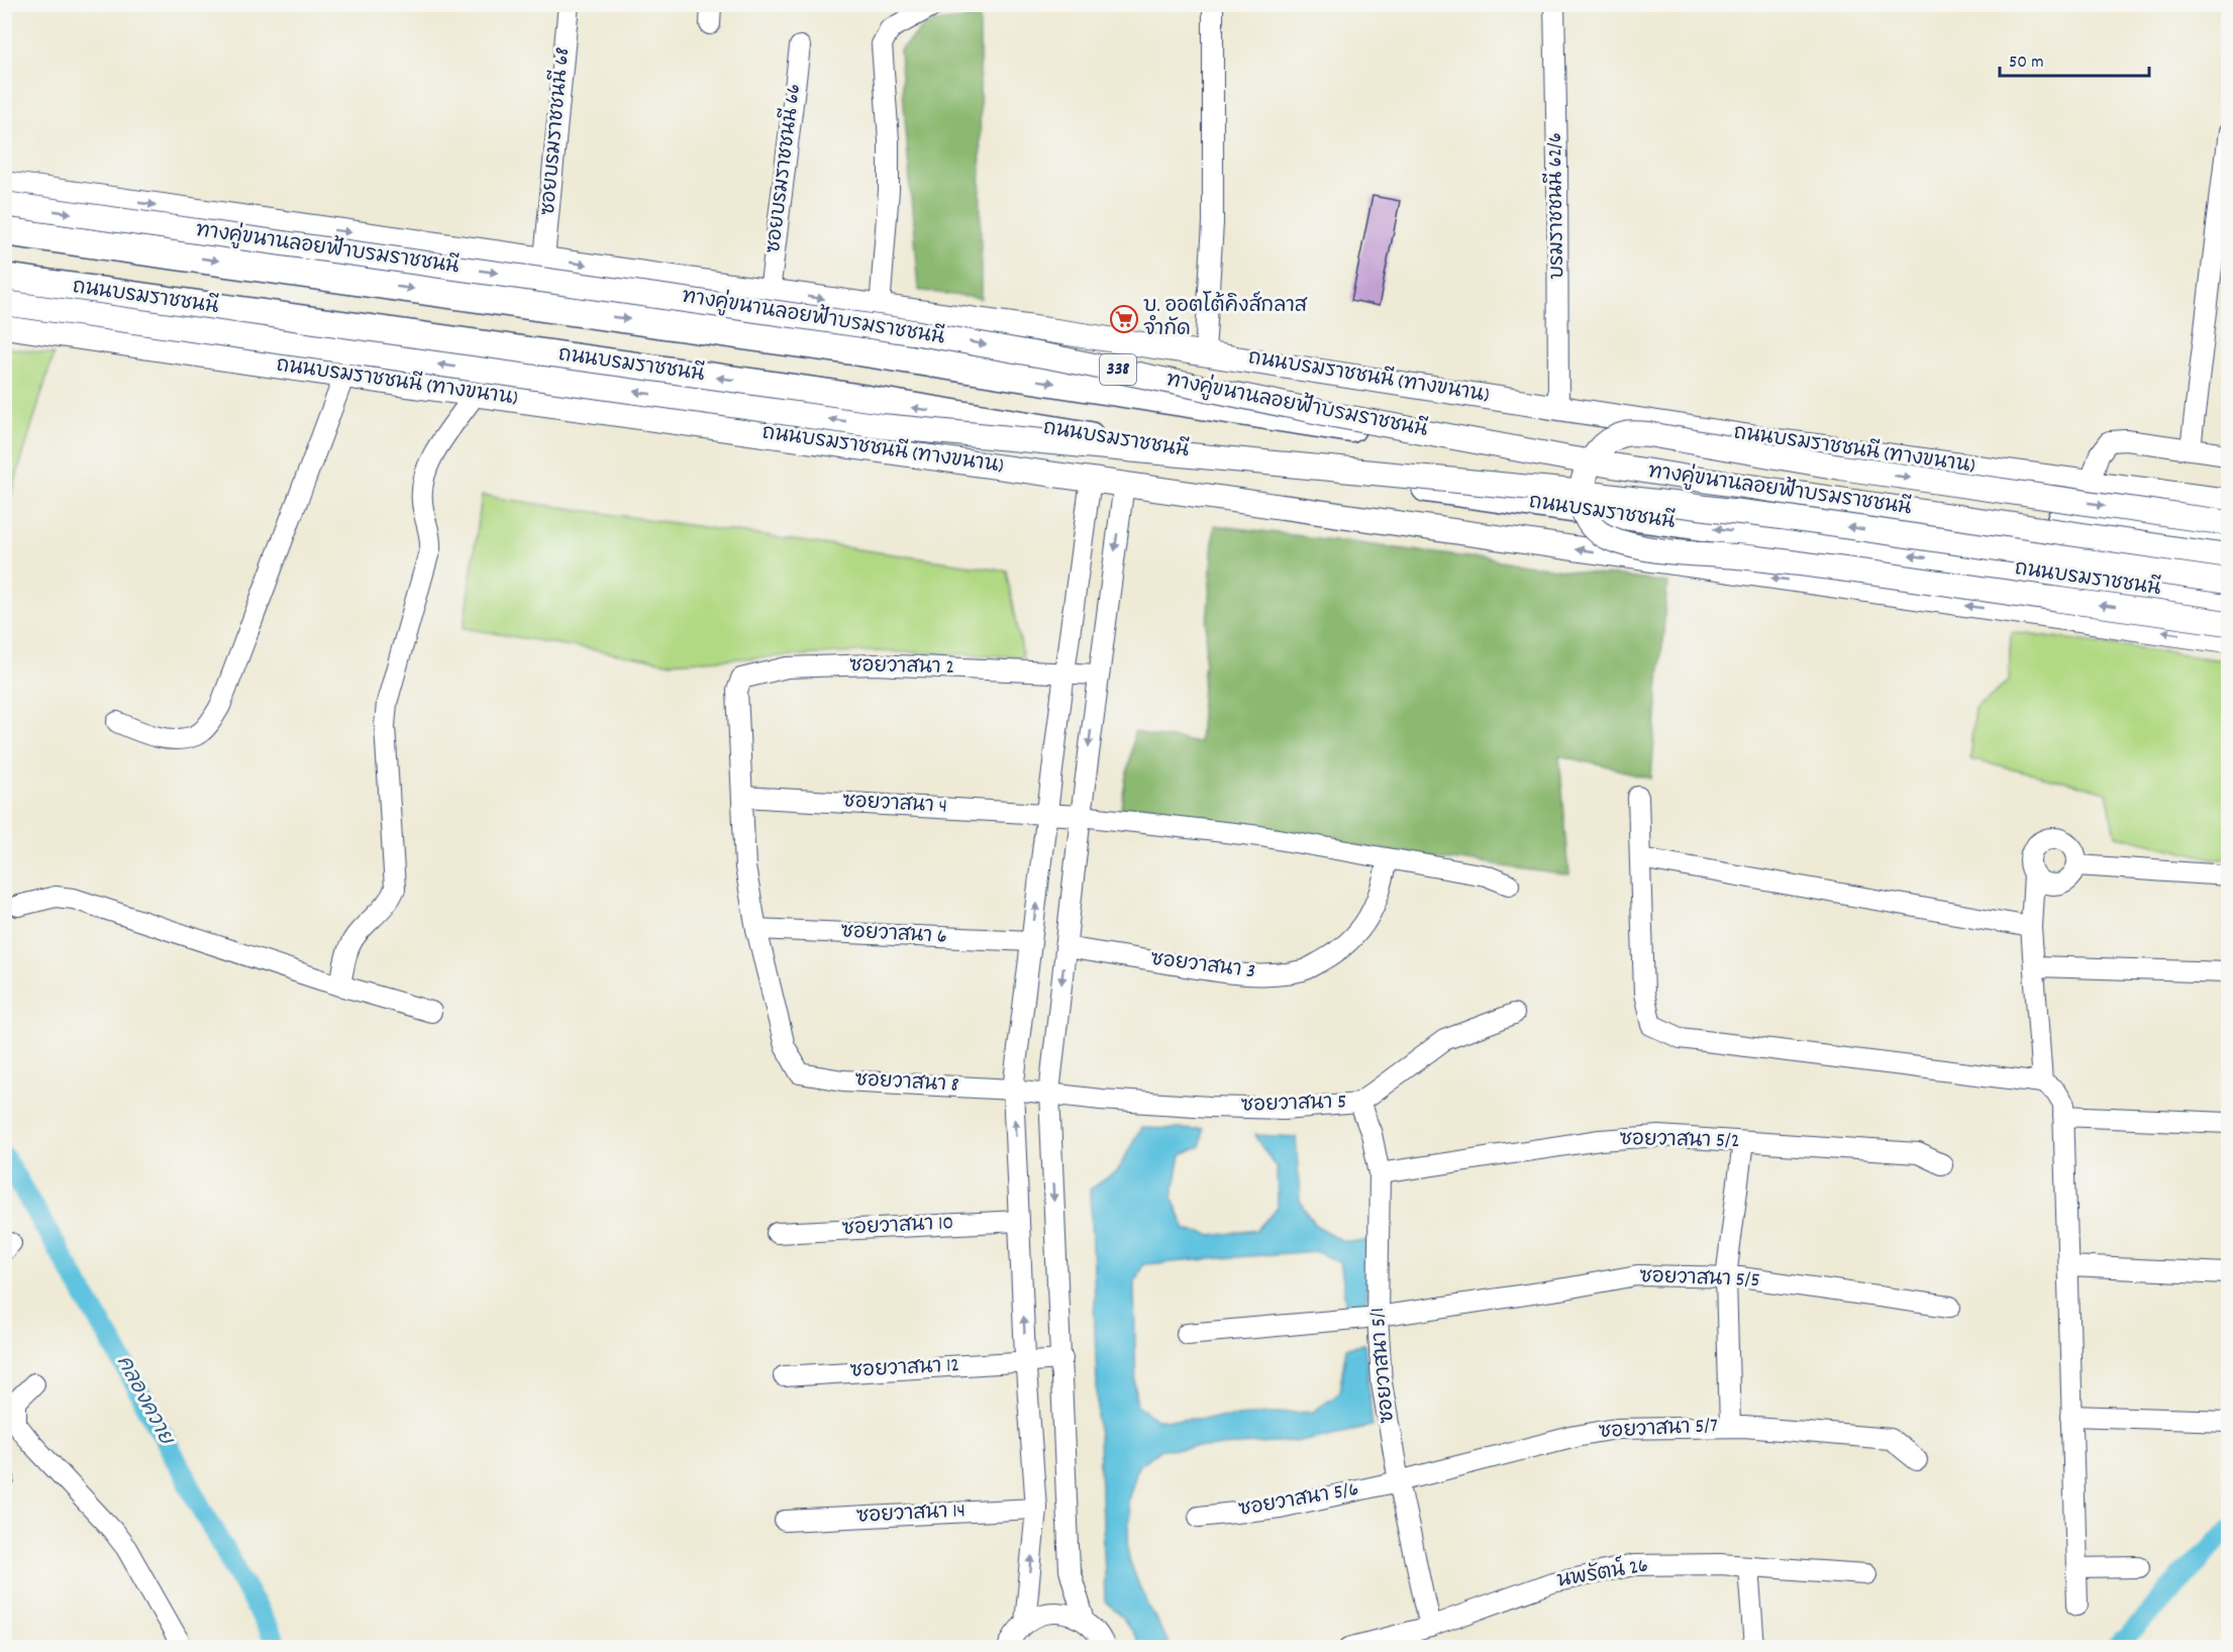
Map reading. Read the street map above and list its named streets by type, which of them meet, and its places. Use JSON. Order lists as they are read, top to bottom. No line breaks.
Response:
{"streets":{"highway":["ถนนบรมราชชนนี","338"],"main road":["ทางคู่ขนานลอยฟ้าบรมราชชนนี","ถนนบรมราชชนนี (ทางขนาน)"],"street":["ซอยบรมราชชนนี 68","ซอยบรมราชชนนี 66","บรมราชชนนี 62/6","ซอยวาสนา 2","ซอยวาสนา 4","ซอยวาสนา 6","ซอยวาสนา 3","ซอยวาสนา 8","ซอยวาสนา 5","ซอยวาสนา 5/2","ซอยวาสนา 10","ซอยวาสนา 5/5","ซอยวาสนา 5/1","ซอยวาสนา 12","ซอยวาสนา 5/7","ซอยวาสนา 5/6","ซอยวาสนา 14","นพรัตน์ 26"]},"crossings":[["ซอยบรมราชชนนี 68","ถนนบรมราชชนนี (ทางขนาน)"],["ซอยบรมราชชนนี 66","ถนนบรมราชชนนี (ทางขนาน)"],["บรมราชชนนี 62/6","ถนนบรมราชชนนี (ทางขนาน)"],["ซอยวาสนา 2","ซอยวาสนา 4"],["ซอยวาสนา 4","ซอยวาสนา 3"],["ซอยวาสนา 6","ซอยวาสนา 8"],["ซอยวาสนา 8","ซอยวาสนา 5"],["ซอยวาสนา 5","ซอยวาสนา 5/1"],["ซอยวาสนา 5/2","ซอยวาสนา 5/1"],["ซอยวาสนา 5/5","ซอยวาสนา 5/1"],["ซอยวาสนา 5/1","ซอยวาสนา 5/7"],["ซอยวาสนา 5/1","ซอยวาสนา 5/6"],["ซอยวาสนา 5/1","นพรัตน์ 26"],["ซอยวาสนา 5/7","ซอยวาสนา 5/6"]],"water":["คลองควาย"],"places":{"supermarket":["บ. ออตโต้คิงส์กลาส จำกัด"]},"scale_bar":"50 m"}
